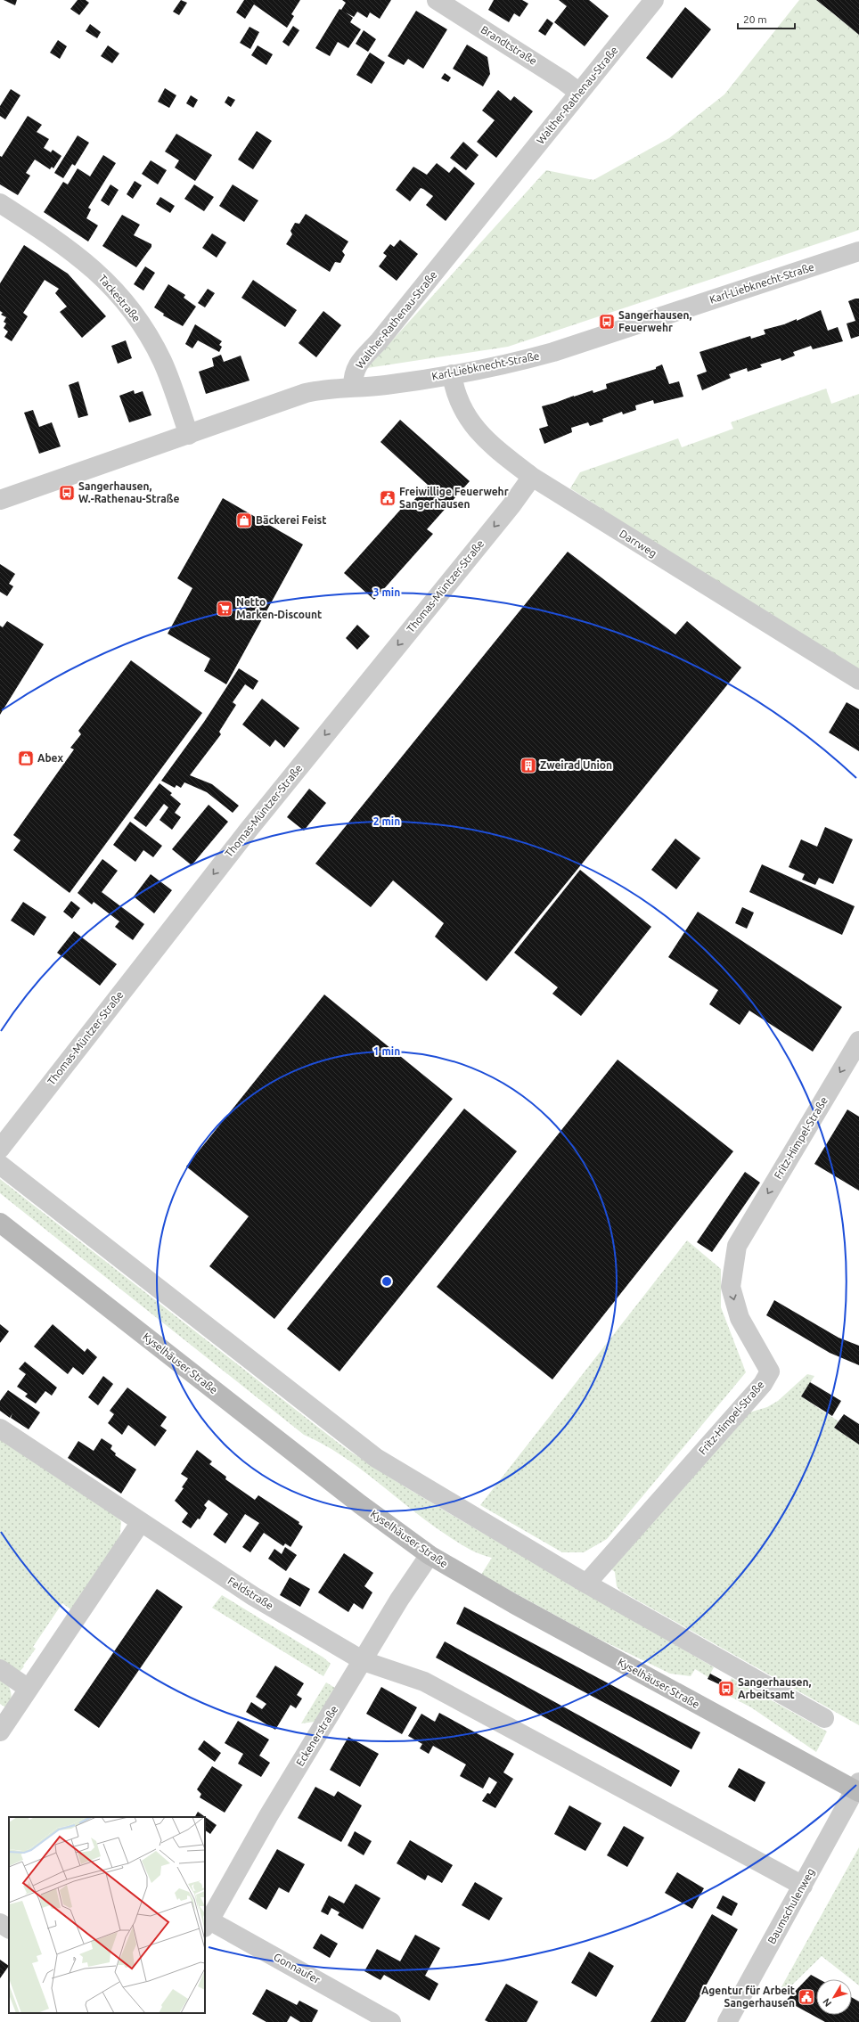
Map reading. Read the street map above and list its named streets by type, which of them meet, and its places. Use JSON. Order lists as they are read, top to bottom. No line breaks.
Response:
{"streets":{"main road":["Kyselhäuser Straße"],"street":["Brandtstraße","Walther-Rathenau-Straße","Karl-Liebknecht-Straße","Tackestraße","Darrweg","Thomas-Müntzer-Straße","Fritz-Himpel-Straße","Feldstraße","Eckenerstraße","Baumschulenweg","Gonnaufer"]},"crossings":[["Brandtstraße","Walther-Rathenau-Straße"],["Walther-Rathenau-Straße","Karl-Liebknecht-Straße"],["Karl-Liebknecht-Straße","Darrweg"],["Darrweg","Thomas-Müntzer-Straße"],["Kyselhäuser Straße","Eckenerstraße"],["Kyselhäuser Straße","Baumschulenweg"],["Feldstraße","Eckenerstraße"],["Eckenerstraße","Gonnaufer"]],"one_way":["Thomas-Müntzer-Straße","Fritz-Himpel-Straße"],"places":{"bus stop":["Sangerhausen, Feuerwehr","Sangerhausen, W.-Rathenau-Straße","Sangerhausen, Arbeitsamt"],"public building":["Freiwillige Feuerwehr Sangerhausen","Agentur für Arbeit Sangerhausen"],"shop":["Bäckerei Feist","Abex"],"supermarket":["Netto Marken-Discount"],"building":["Zweirad Union"]},"scale_bar":"20 m","north":"bottom left","rings":["3 min","2 min","1 min"]}
